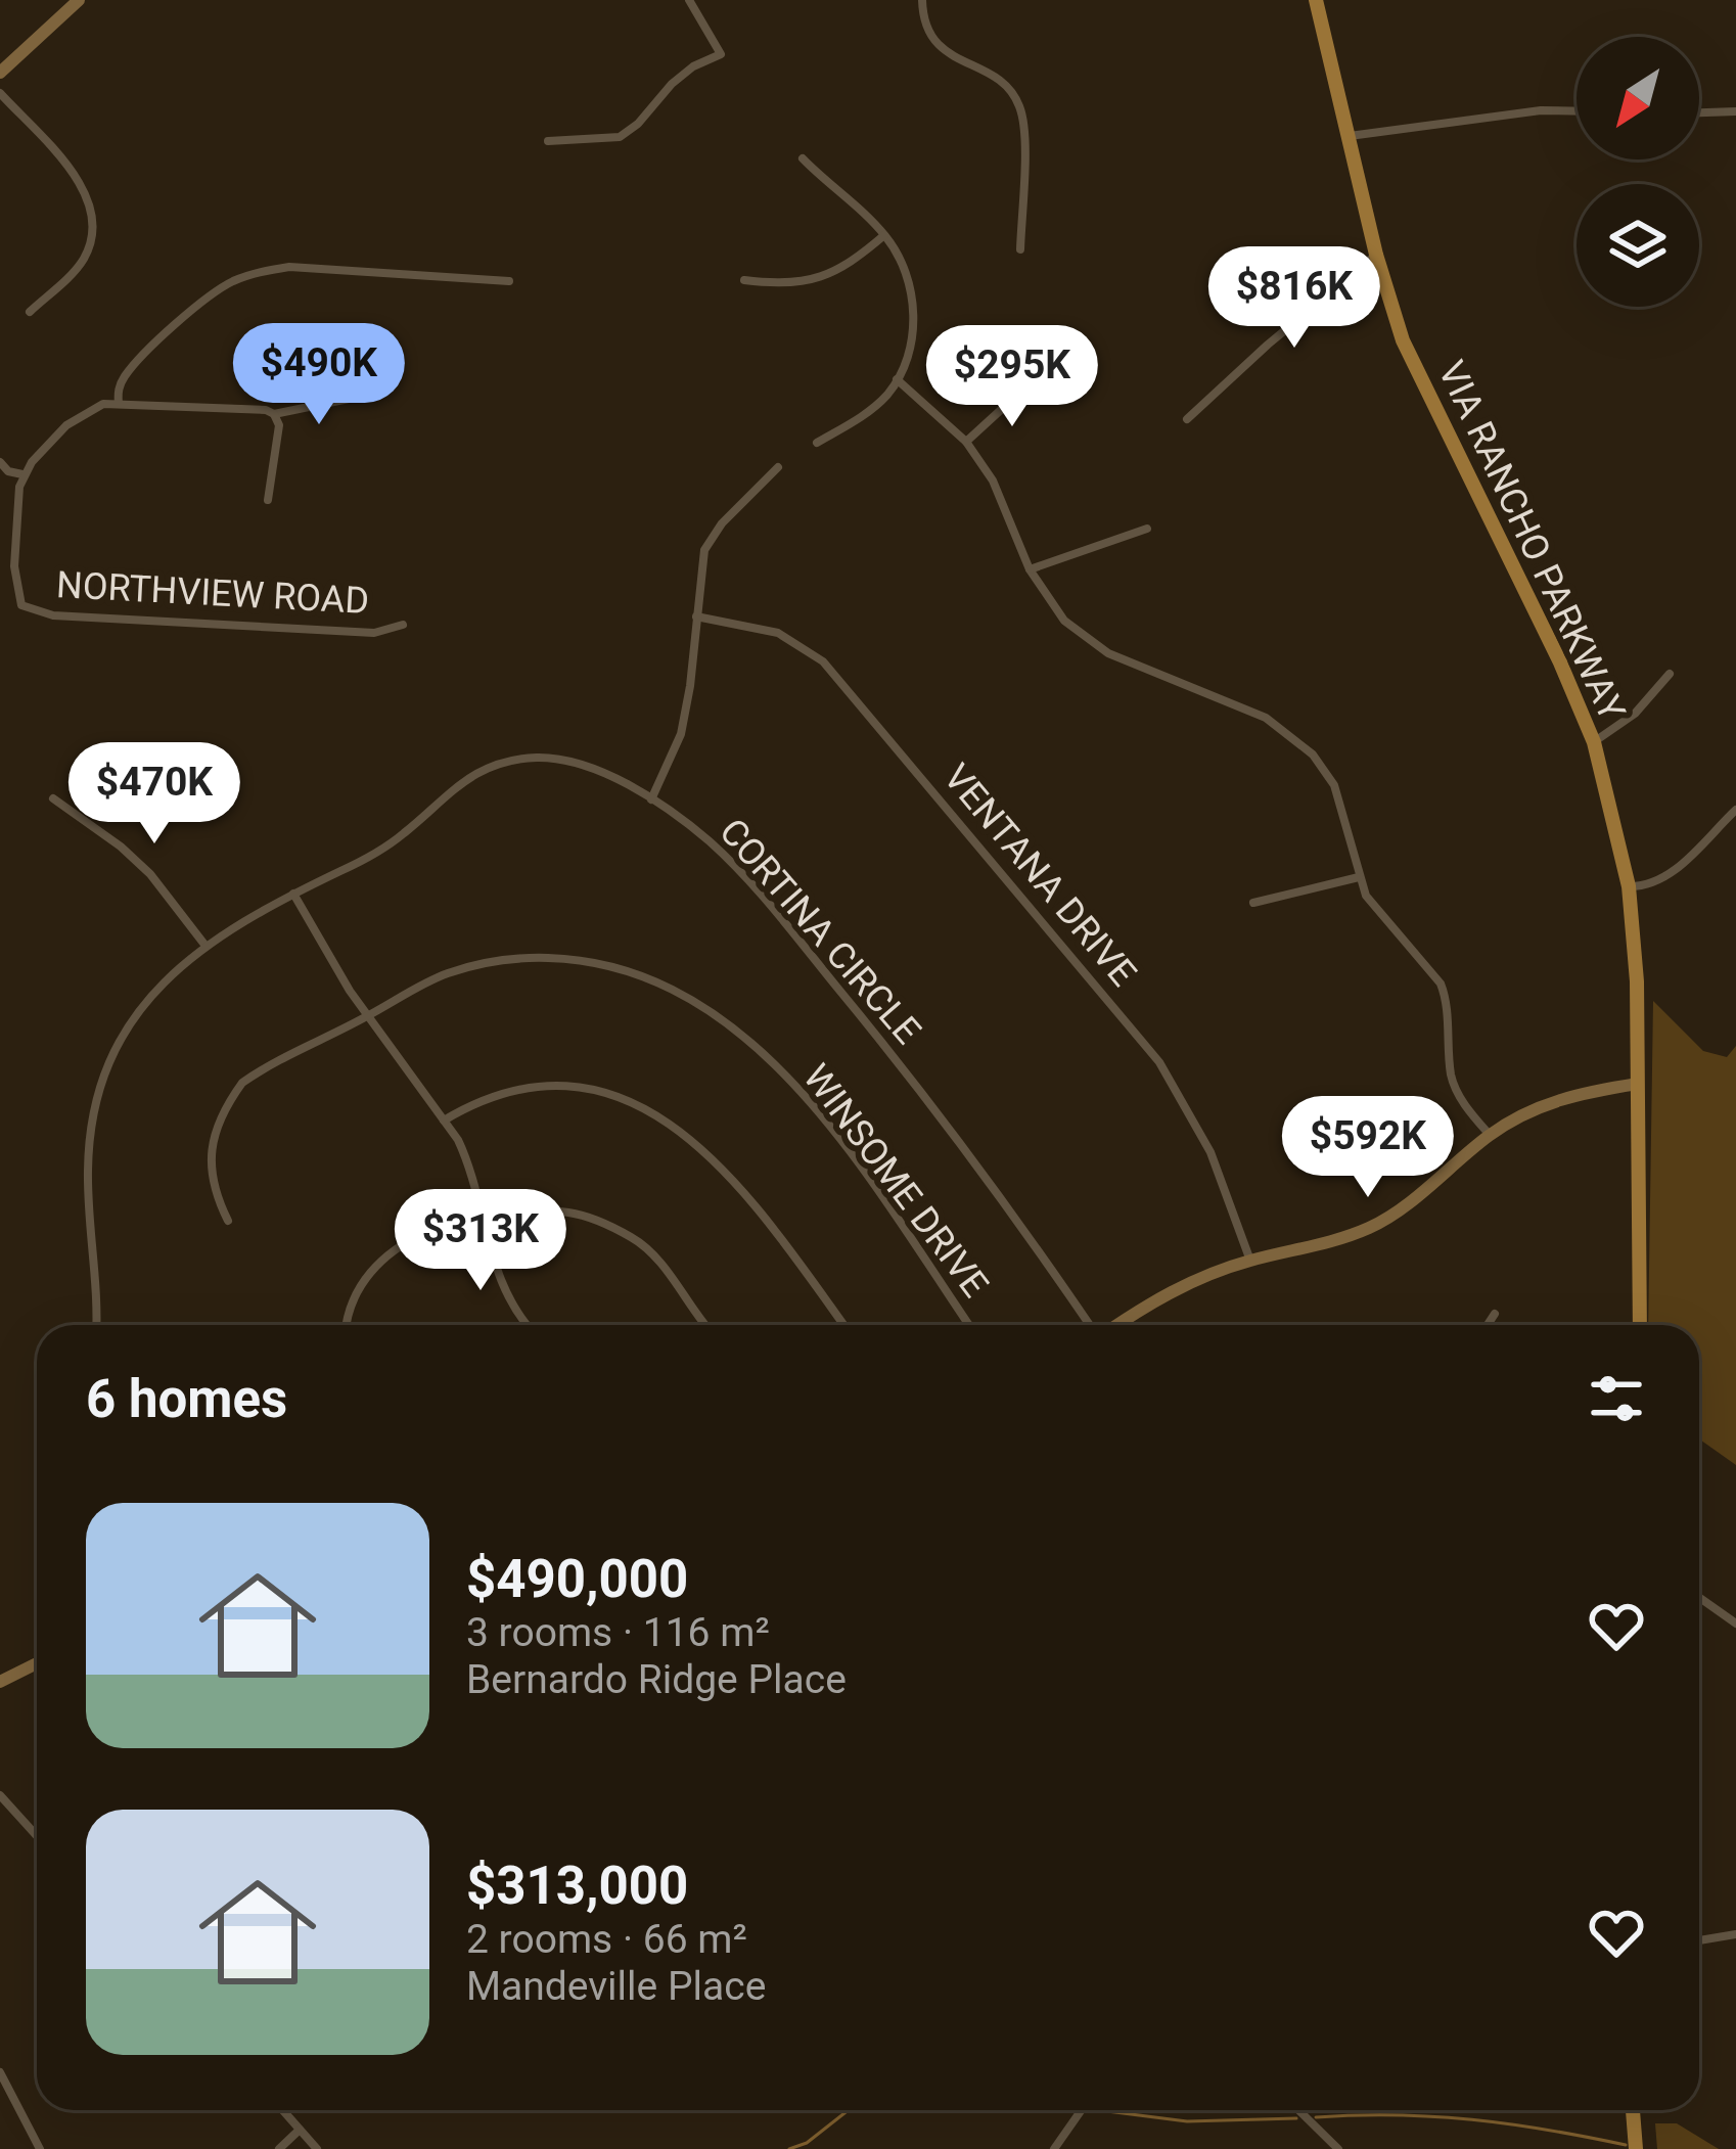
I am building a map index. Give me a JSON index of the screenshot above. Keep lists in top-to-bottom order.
{
  "streets": {
    "main road": ["VIA RANCHO PARKWAY"],
    "street": [
      "NORTHVIEW ROAD",
      "VENTANA DRIVE",
      "CORTINA CIRCLE",
      "WINSOME DRIVE"
    ]
  },
  "north": "bottom left",
  "page": {
    "price": [
      "$816K",
      "$490K",
      "$295K",
      "$470K",
      "$592K",
      "$313K"
    ],
    "heading": "6 homes",
    "list": [
      {
        "name": "$490,000",
        "note": "3 rooms · 116 m² · Bernardo Ridge Place"
      },
      {
        "name": "$313,000",
        "note": "2 rooms · 66 m² · Mandeville Place"
      }
    ]
  }
}
